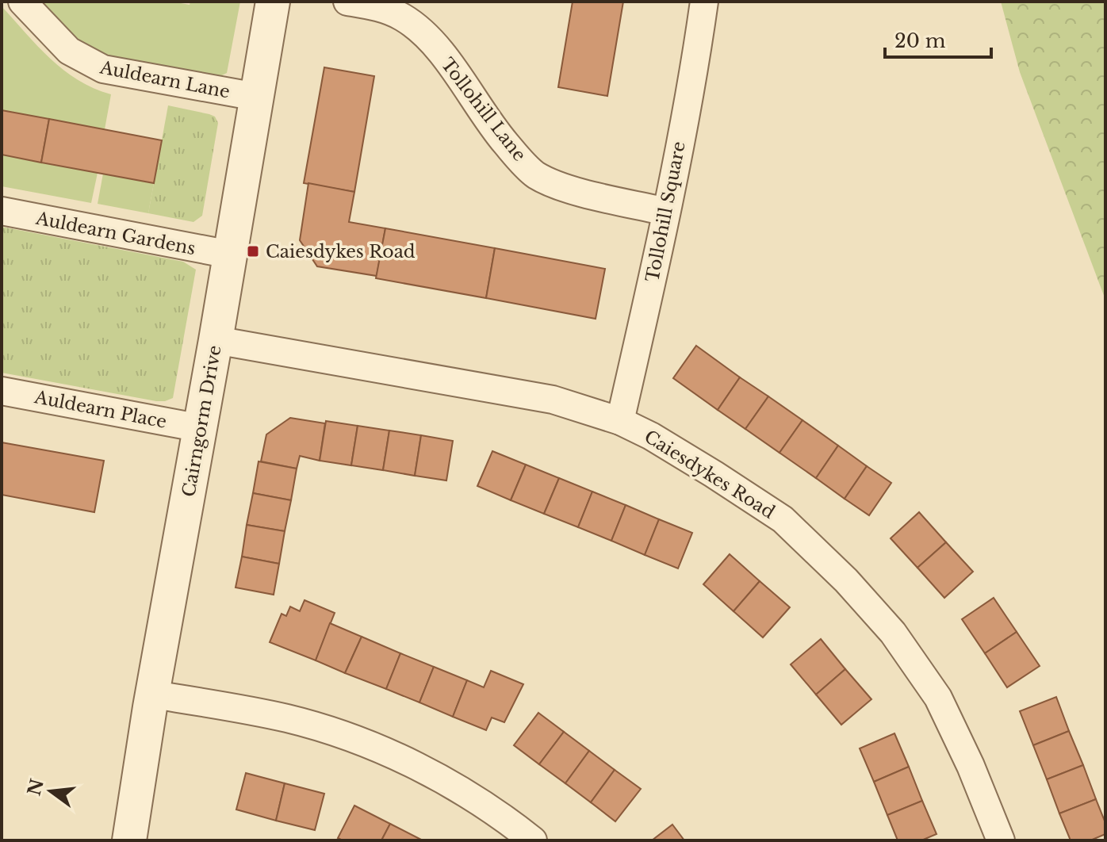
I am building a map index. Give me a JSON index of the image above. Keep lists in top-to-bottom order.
{
  "streets": {
    "street": [
      "Auldearn Lane",
      "Tollohill Lane",
      "Tollohill Square",
      "Auldearn Gardens",
      "Auldearn Place",
      "Cairngorm Drive",
      "Caiesdykes Road"
    ]
  },
  "crossings": [
    ["Auldearn Lane", "Cairngorm Drive"],
    ["Tollohill Lane", "Tollohill Square"],
    ["Tollohill Square", "Caiesdykes Road"],
    ["Auldearn Gardens", "Cairngorm Drive"],
    ["Auldearn Place", "Cairngorm Drive"],
    ["Cairngorm Drive", "Caiesdykes Road"]
  ],
  "places": {
    "transit": ["Caiesdykes Road"]
  },
  "scale_bar": "20 m",
  "north": "left"
}
